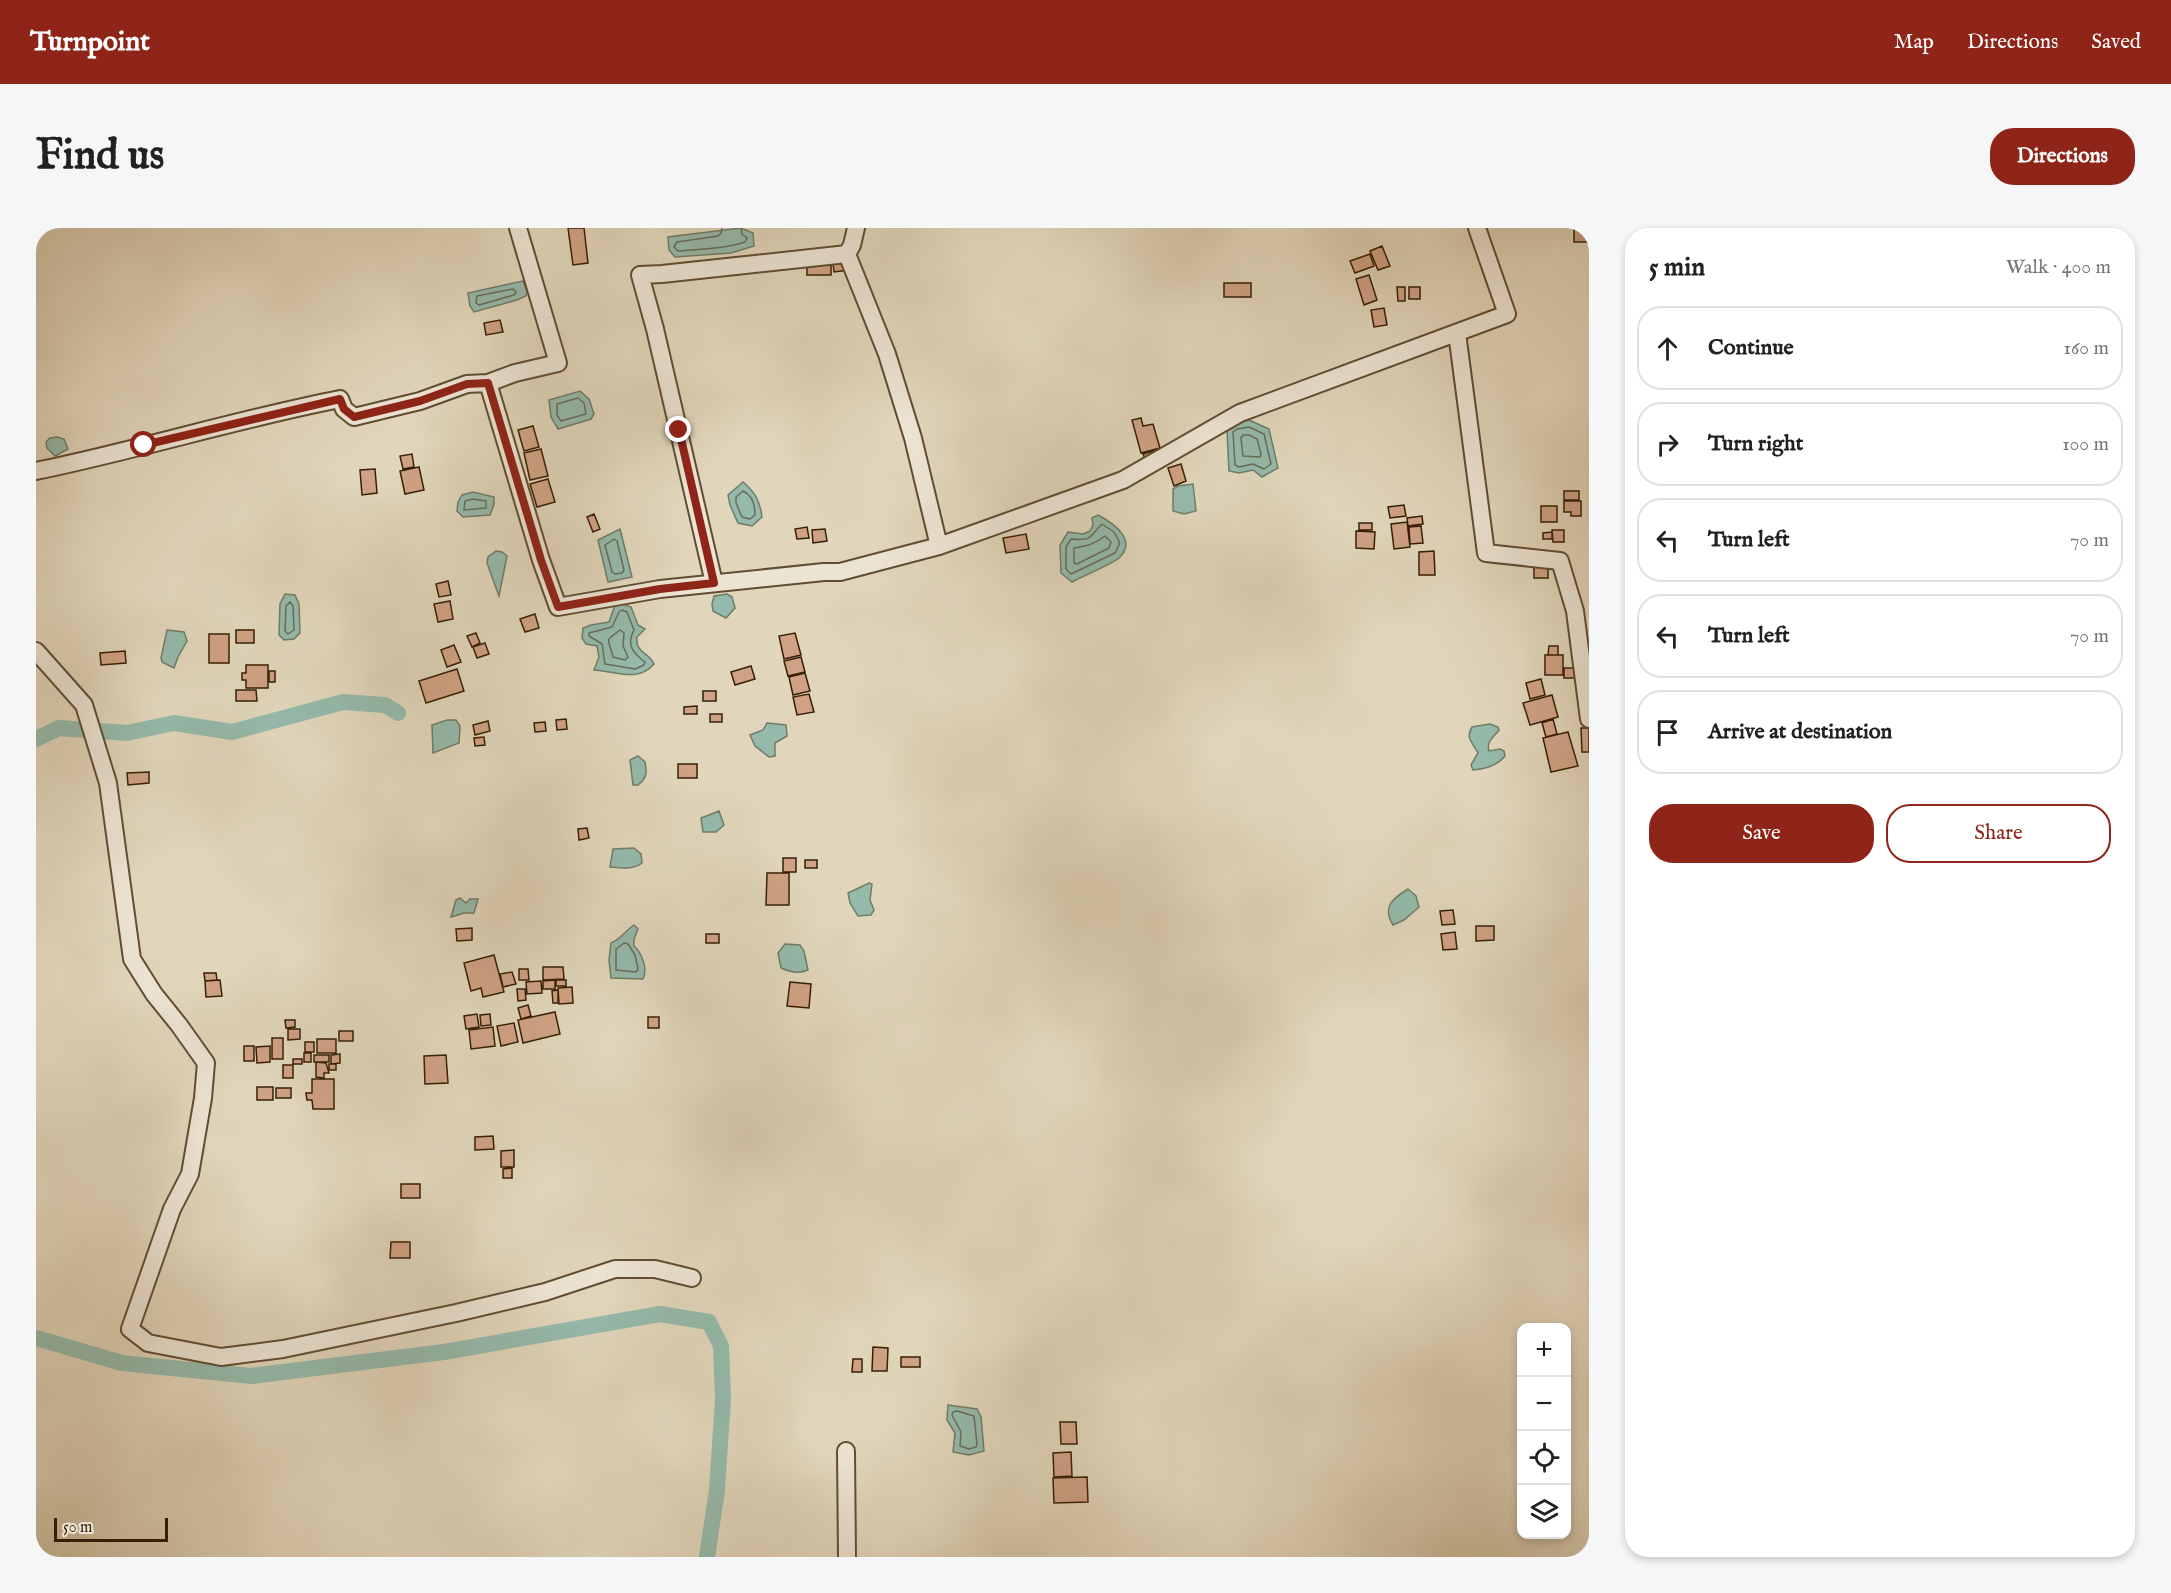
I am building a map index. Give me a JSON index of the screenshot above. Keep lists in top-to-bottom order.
{
  "scale_bar": "50 m",
  "page": {
    "header": "Turnpoint",
    "nav": ["Map", "Directions", "Saved"],
    "buttons": [
      "Directions",
      ["Save", "Share"]
    ],
    "title": "Find us",
    "heading": ["5 min", "Walk · 400 m"],
    "list": [
      ["Continue", "160 m"],
      ["Turn right", "100 m"],
      ["Turn left", "70 m"],
      ["Turn left", "70 m"],
      "Arrive at destination"
    ],
    "map_buttons": ["+", "−"],
    "scale": "50 m"
  }
}
